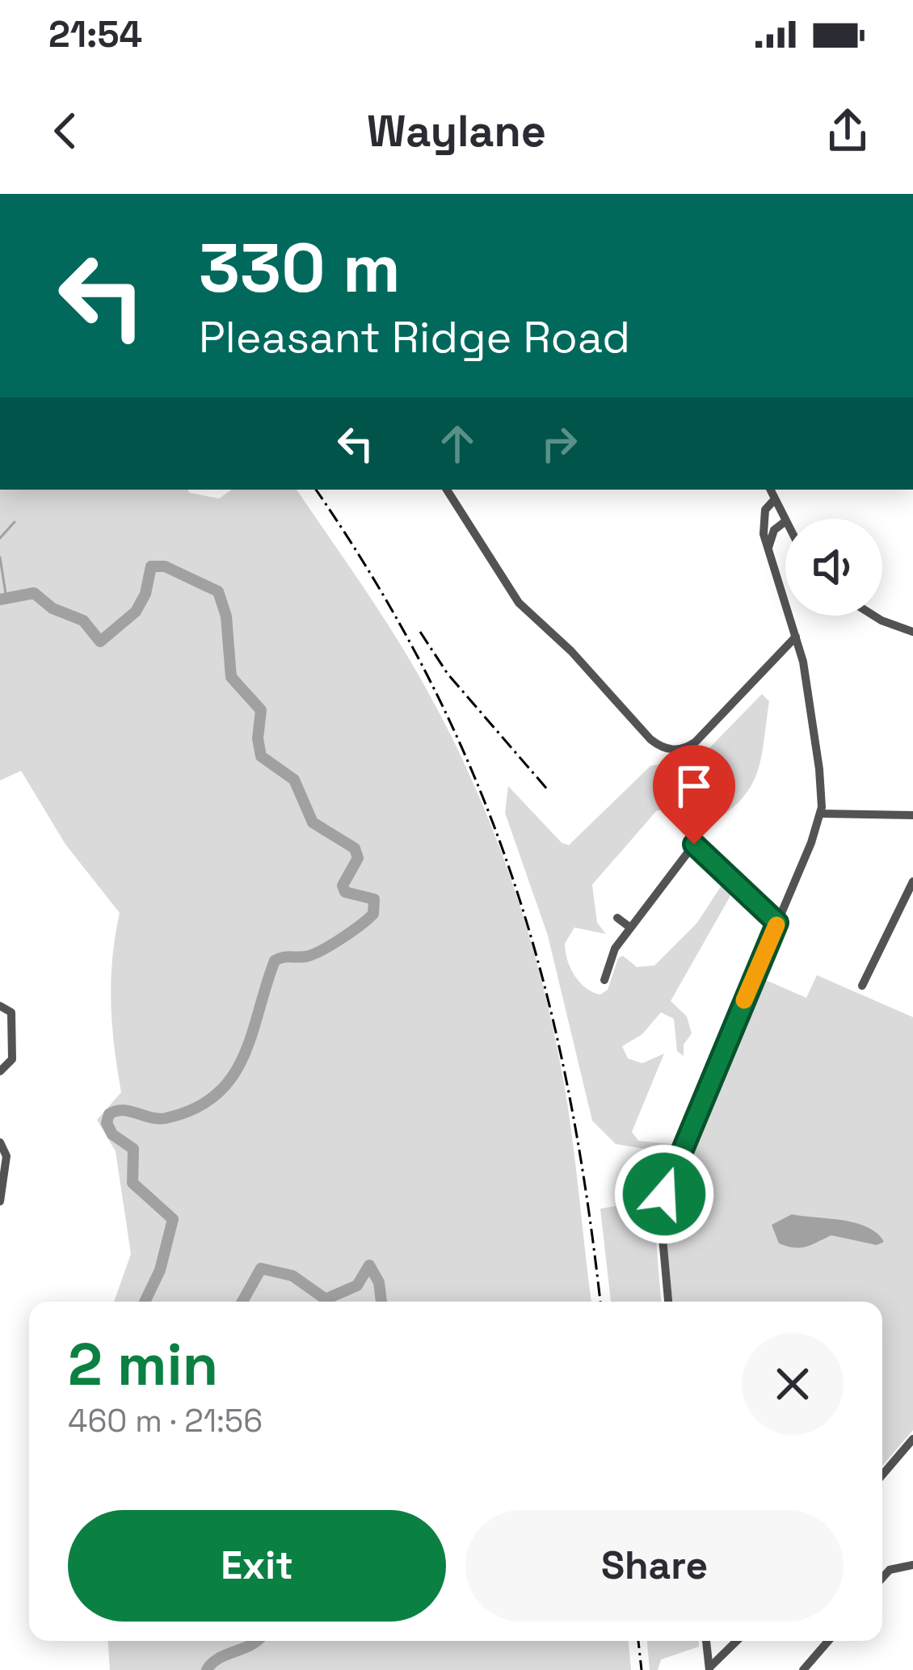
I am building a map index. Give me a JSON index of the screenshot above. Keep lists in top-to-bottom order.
{
  "page": {
    "status": "21:54",
    "header": "Waylane",
    "turn": ["330 m", "Pleasant Ridge Road"],
    "heading": ["2 min", "460 m · 21:56"],
    "buttons": ["Exit", "Share"]
  }
}
